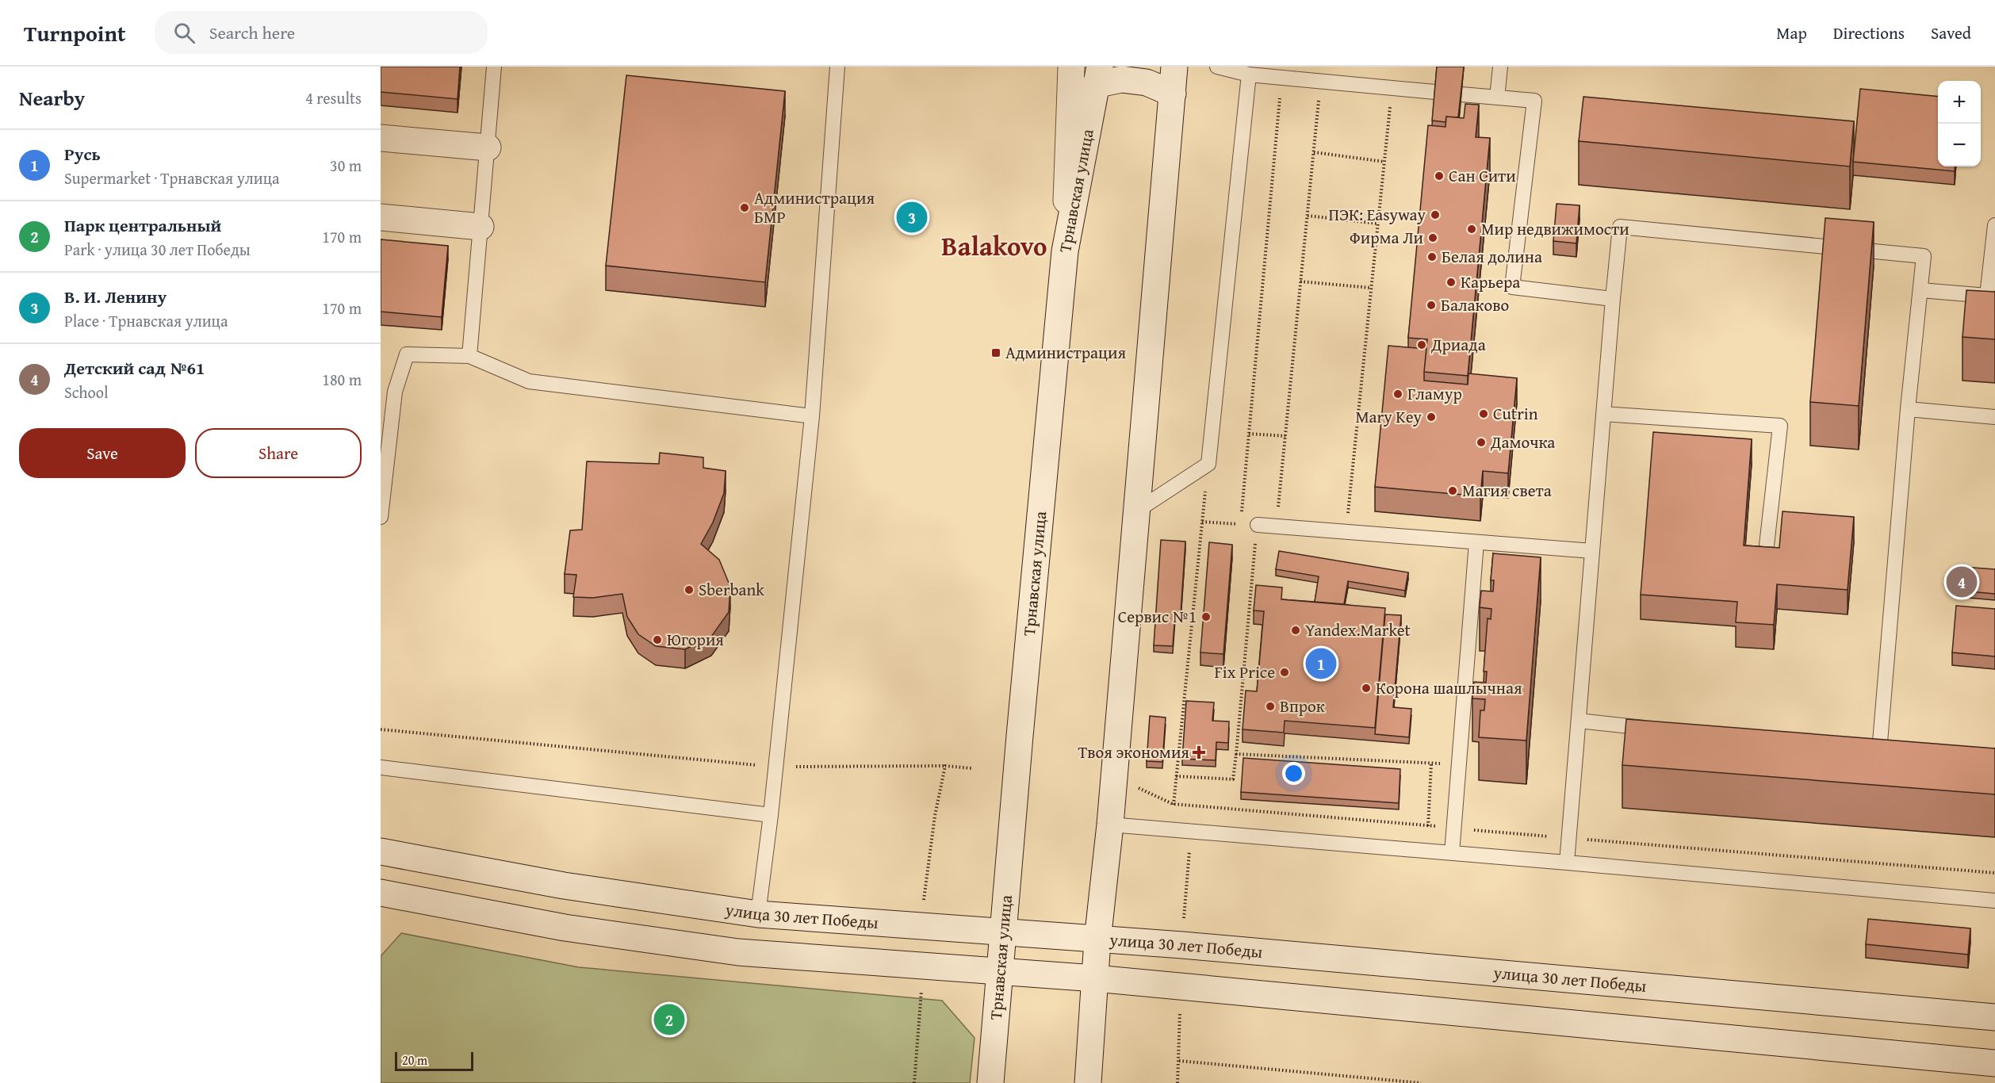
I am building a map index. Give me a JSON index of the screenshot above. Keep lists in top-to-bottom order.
{
  "streets": {
    "main road": ["Трнавская улица", "улица 30 лет Победы"]
  },
  "crossings": [
    ["Трнавская улица", "улица 30 лет Победы"]
  ],
  "districts": ["Balakovo"],
  "places": {
    "other": [
      "Сан Сити",
      "Администрация БМР",
      "ПЭК: Easyway",
      "Мир недвижимости",
      "Фирма Ли",
      "Белая долина",
      "Карьера",
      "Балаково",
      "Дриада",
      "Гламур",
      "Cutrin",
      "Mary Key",
      "Дамочка",
      "Магия света",
      "Sberbank",
      "Сервис №1",
      "Yandex.Market",
      "Югория",
      "Fix Price",
      "Корона шашлычная",
      "Впрок"
    ],
    "transit": ["Администрация"],
    "health": ["Твоя экономия"]
  },
  "scale_bar": "20 m",
  "page": {
    "header": "Turnpoint",
    "search": "Search here",
    "nav": ["Map", "Directions", "Saved"],
    "heading": ["Nearby", "4 results"],
    "map_buttons": ["+", "−"],
    "list": [
      {
        "mark": "1",
        "name": "Русь",
        "note": "Supermarket · Трнавская улица",
        "value": "30 m"
      },
      {
        "mark": "2",
        "name": "Парк центральный",
        "note": "Park · улица 30 лет Победы",
        "value": "170 m"
      },
      {
        "mark": "3",
        "name": "В. И. Ленину",
        "note": "Place · Трнавская улица",
        "value": "170 m"
      },
      {
        "mark": "4",
        "name": "Детский сад №61",
        "note": "School",
        "value": "180 m"
      }
    ],
    "pins": [
      "3",
      "4",
      "1",
      "2"
    ],
    "buttons": ["Save", "Share"],
    "scale": "20 m"
  }
}
